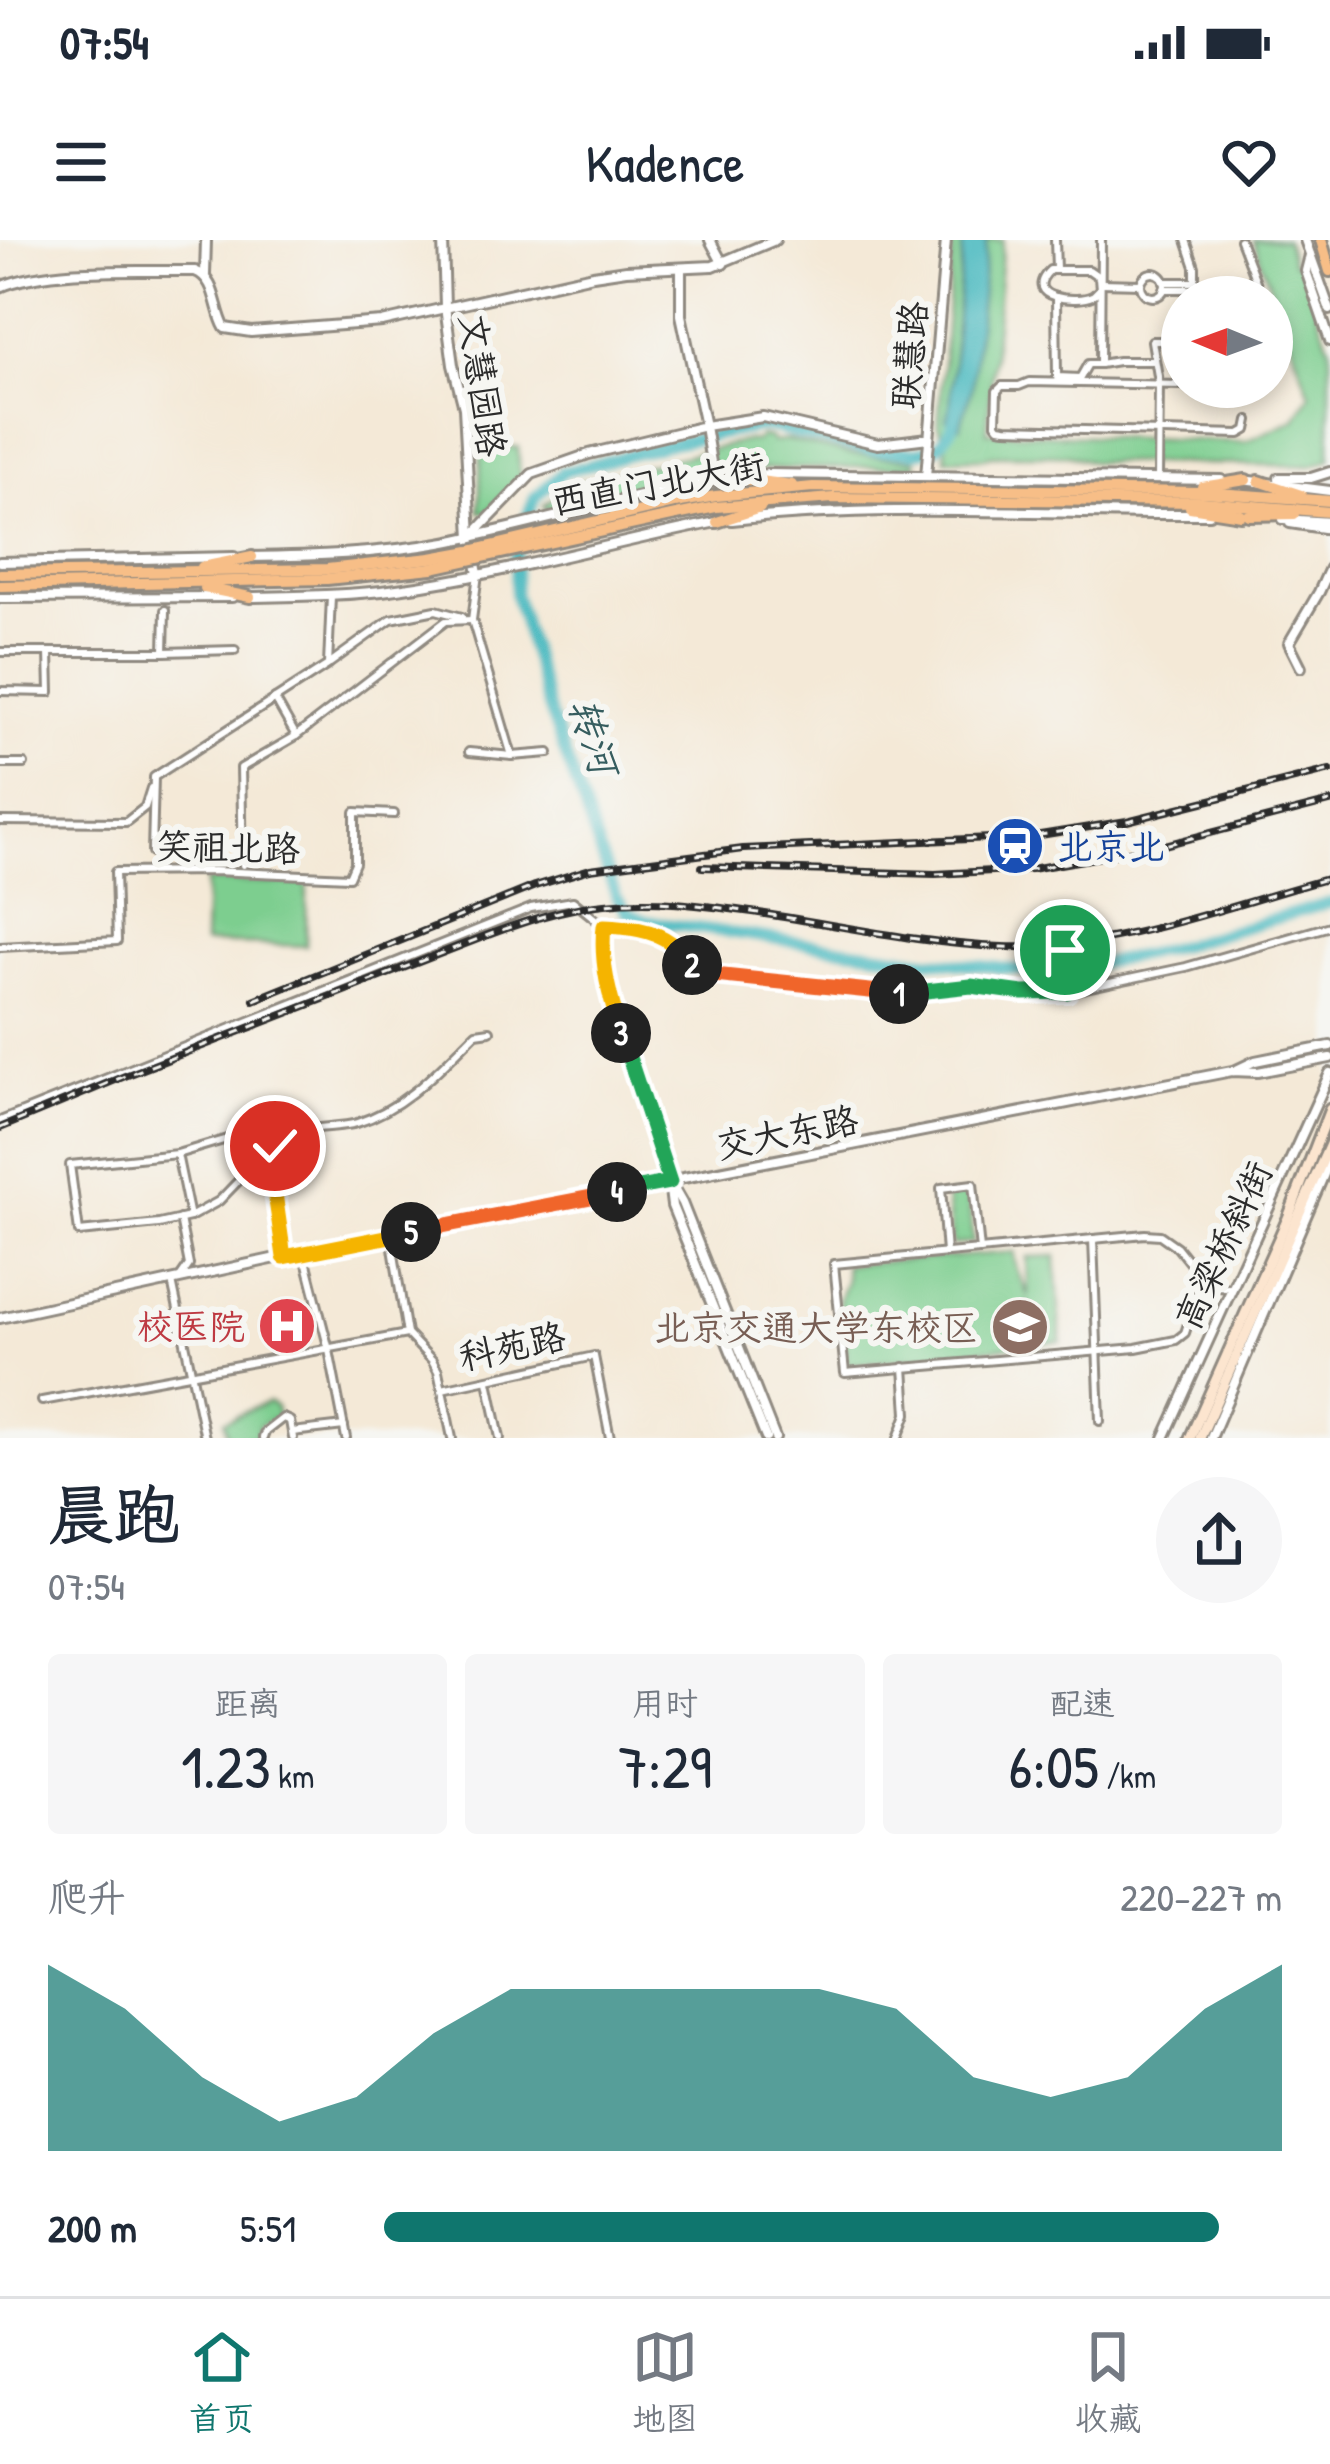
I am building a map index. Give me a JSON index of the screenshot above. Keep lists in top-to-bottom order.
{
  "streets": {
    "highway": ["西直门北大街"],
    "main road": ["高梁桥斜街"],
    "street": [
      "联慧路",
      "文慧园路",
      "笑祖北路",
      "交大东路",
      "科苑路"
    ]
  },
  "crossings": [
    ["联慧路", "西直门北大街"],
    ["文慧园路", "西直门北大街"]
  ],
  "water": ["转河"],
  "places": {
    "station": ["北京北"],
    "hospital": ["校医院"],
    "school or university": ["北京交通大学东校区"]
  },
  "north": "left",
  "page": {
    "status": "07:54",
    "header": "Kadence",
    "pins": [
      "2",
      "1",
      "3",
      "4",
      "5"
    ],
    "heading": ["晨跑", "07:54"],
    "stats": [
      ["距离", "1.23 km"],
      ["用时", "7:29"],
      ["配速", "6:05 /km"]
    ],
    "chart": ["爬升", "220–227 m"],
    "list": [
      {
        "name": "200 m",
        "note": "5:51"
      }
    ],
    "tabs": ["首页", "地图", "收藏"]
  }
}
